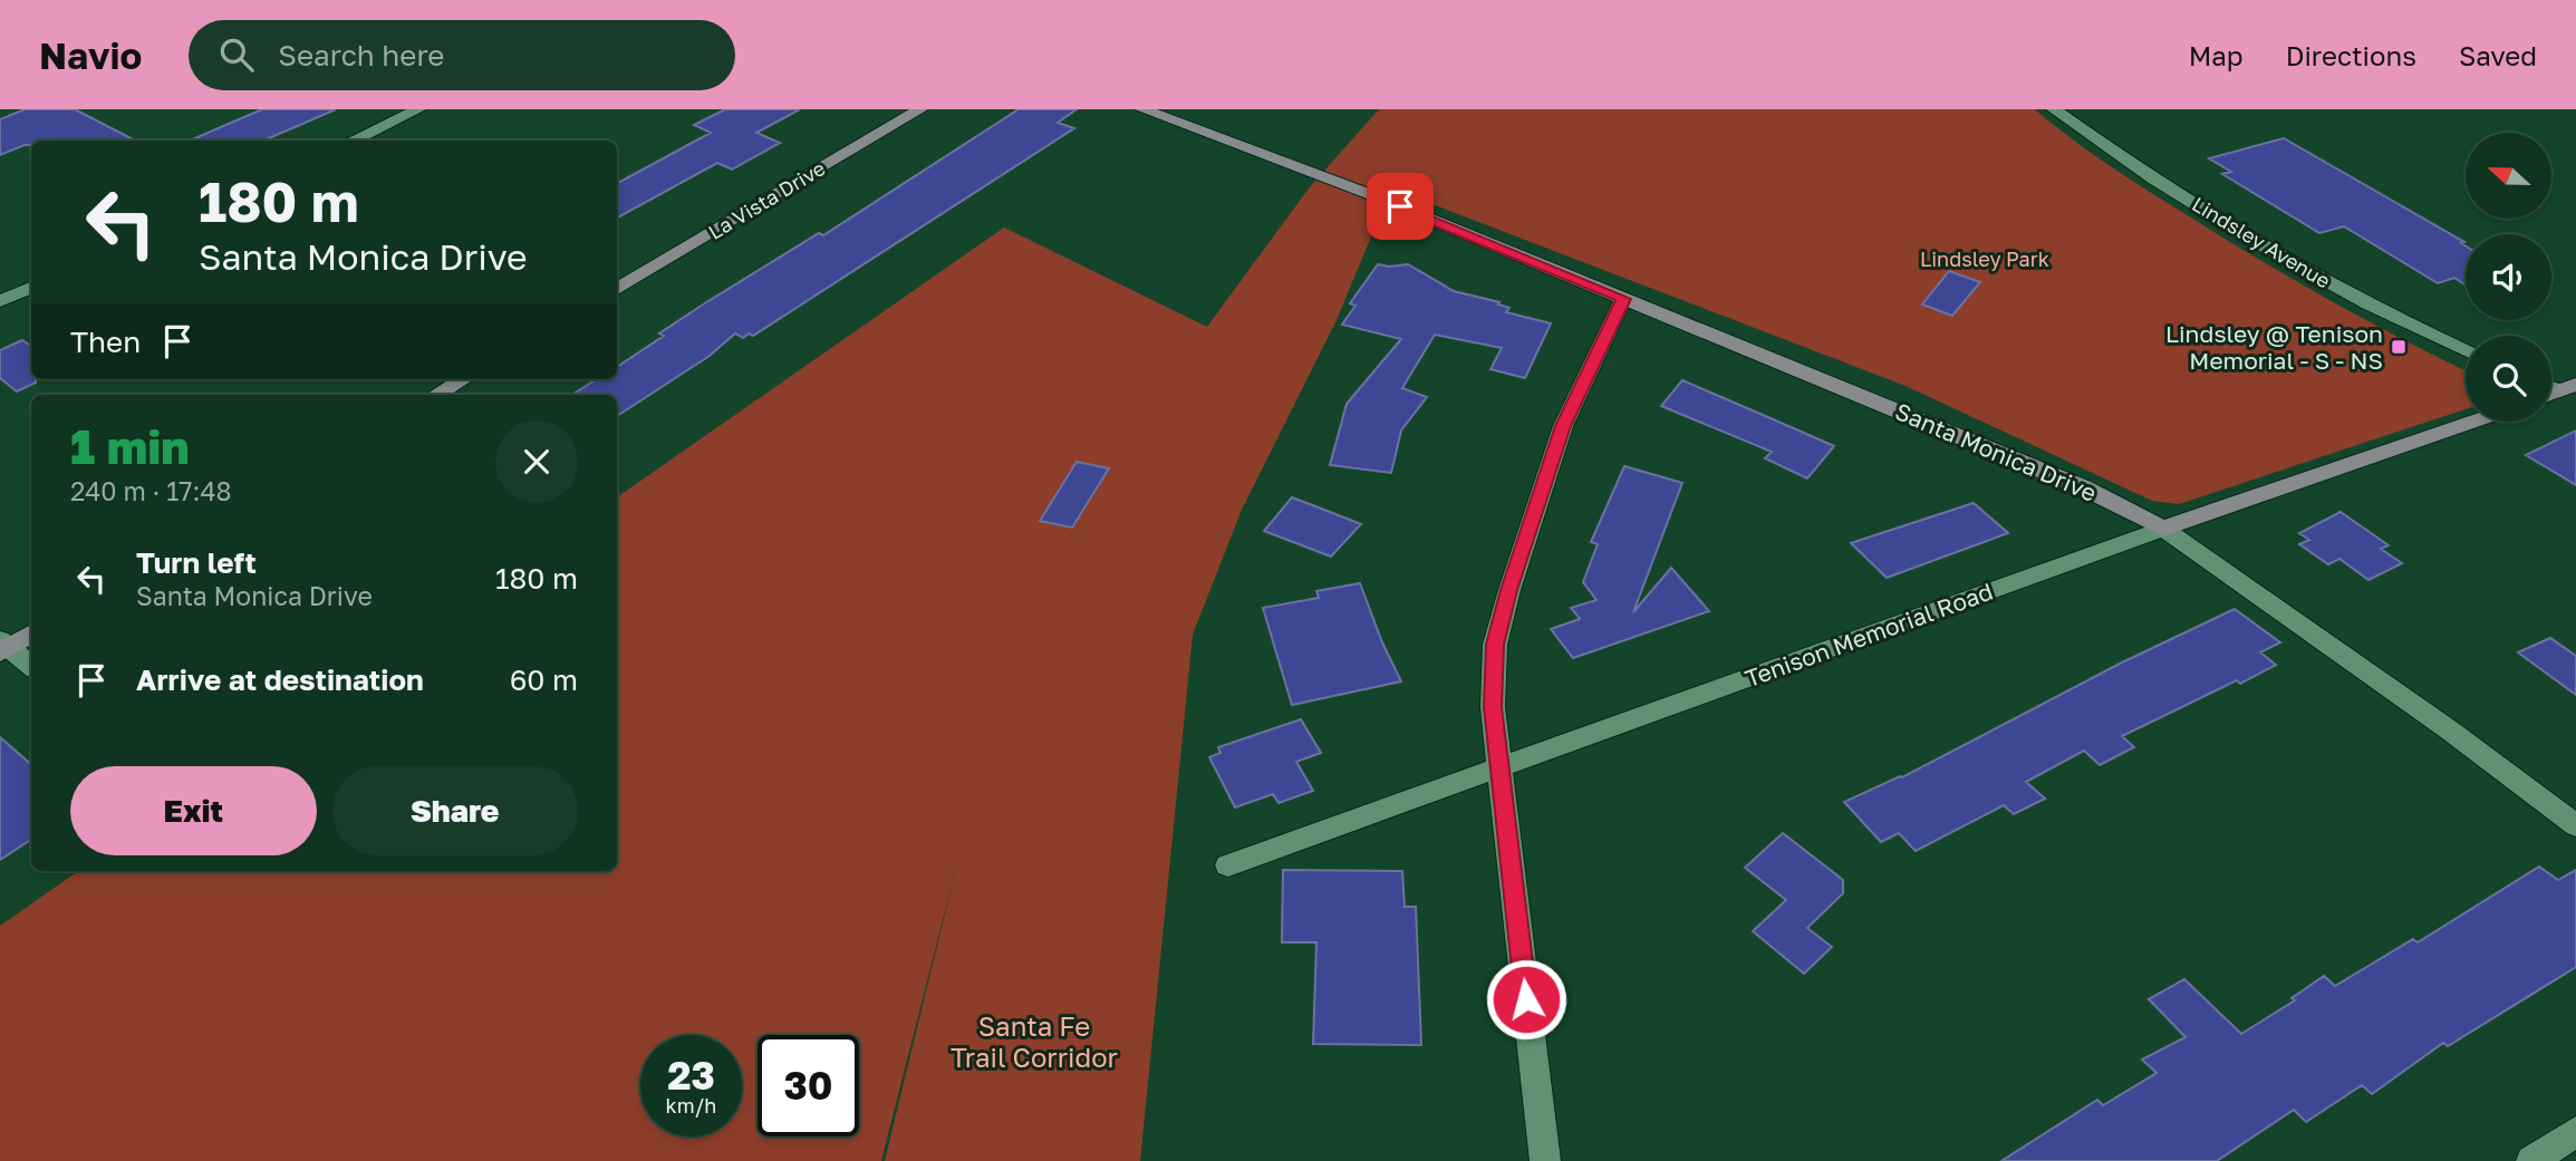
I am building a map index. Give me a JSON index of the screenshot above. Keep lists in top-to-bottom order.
{
  "streets": {
    "street": [
      "La Vista Drive",
      "Lindsley Avenue",
      "Santa Monica Drive",
      "Tenison Memorial Road"
    ]
  },
  "crossings": [
    ["Santa Monica Drive", "Tenison Memorial Road"]
  ],
  "parks": ["Lindsley Park", "Santa Fe Trail Corridor"],
  "places": {
    "transit": ["Lindsley @ Tenison Memorial - S - NS"]
  },
  "north": "left",
  "page": {
    "header": "Navio",
    "search": "Search here",
    "nav": ["Map", "Directions", "Saved"],
    "turn": ["180 m", "Santa Monica Drive"],
    "then": "Then",
    "heading": ["1 min", "240 m · 17:48"],
    "list": [
      {
        "name": "Turn left",
        "note": "Santa Monica Drive",
        "value": "180 m"
      },
      {
        "name": "Arrive at destination",
        "value": "60 m"
      }
    ],
    "buttons": ["Exit", "Share"],
    "speed": "23 km/h",
    "limit": "30"
  }
}
